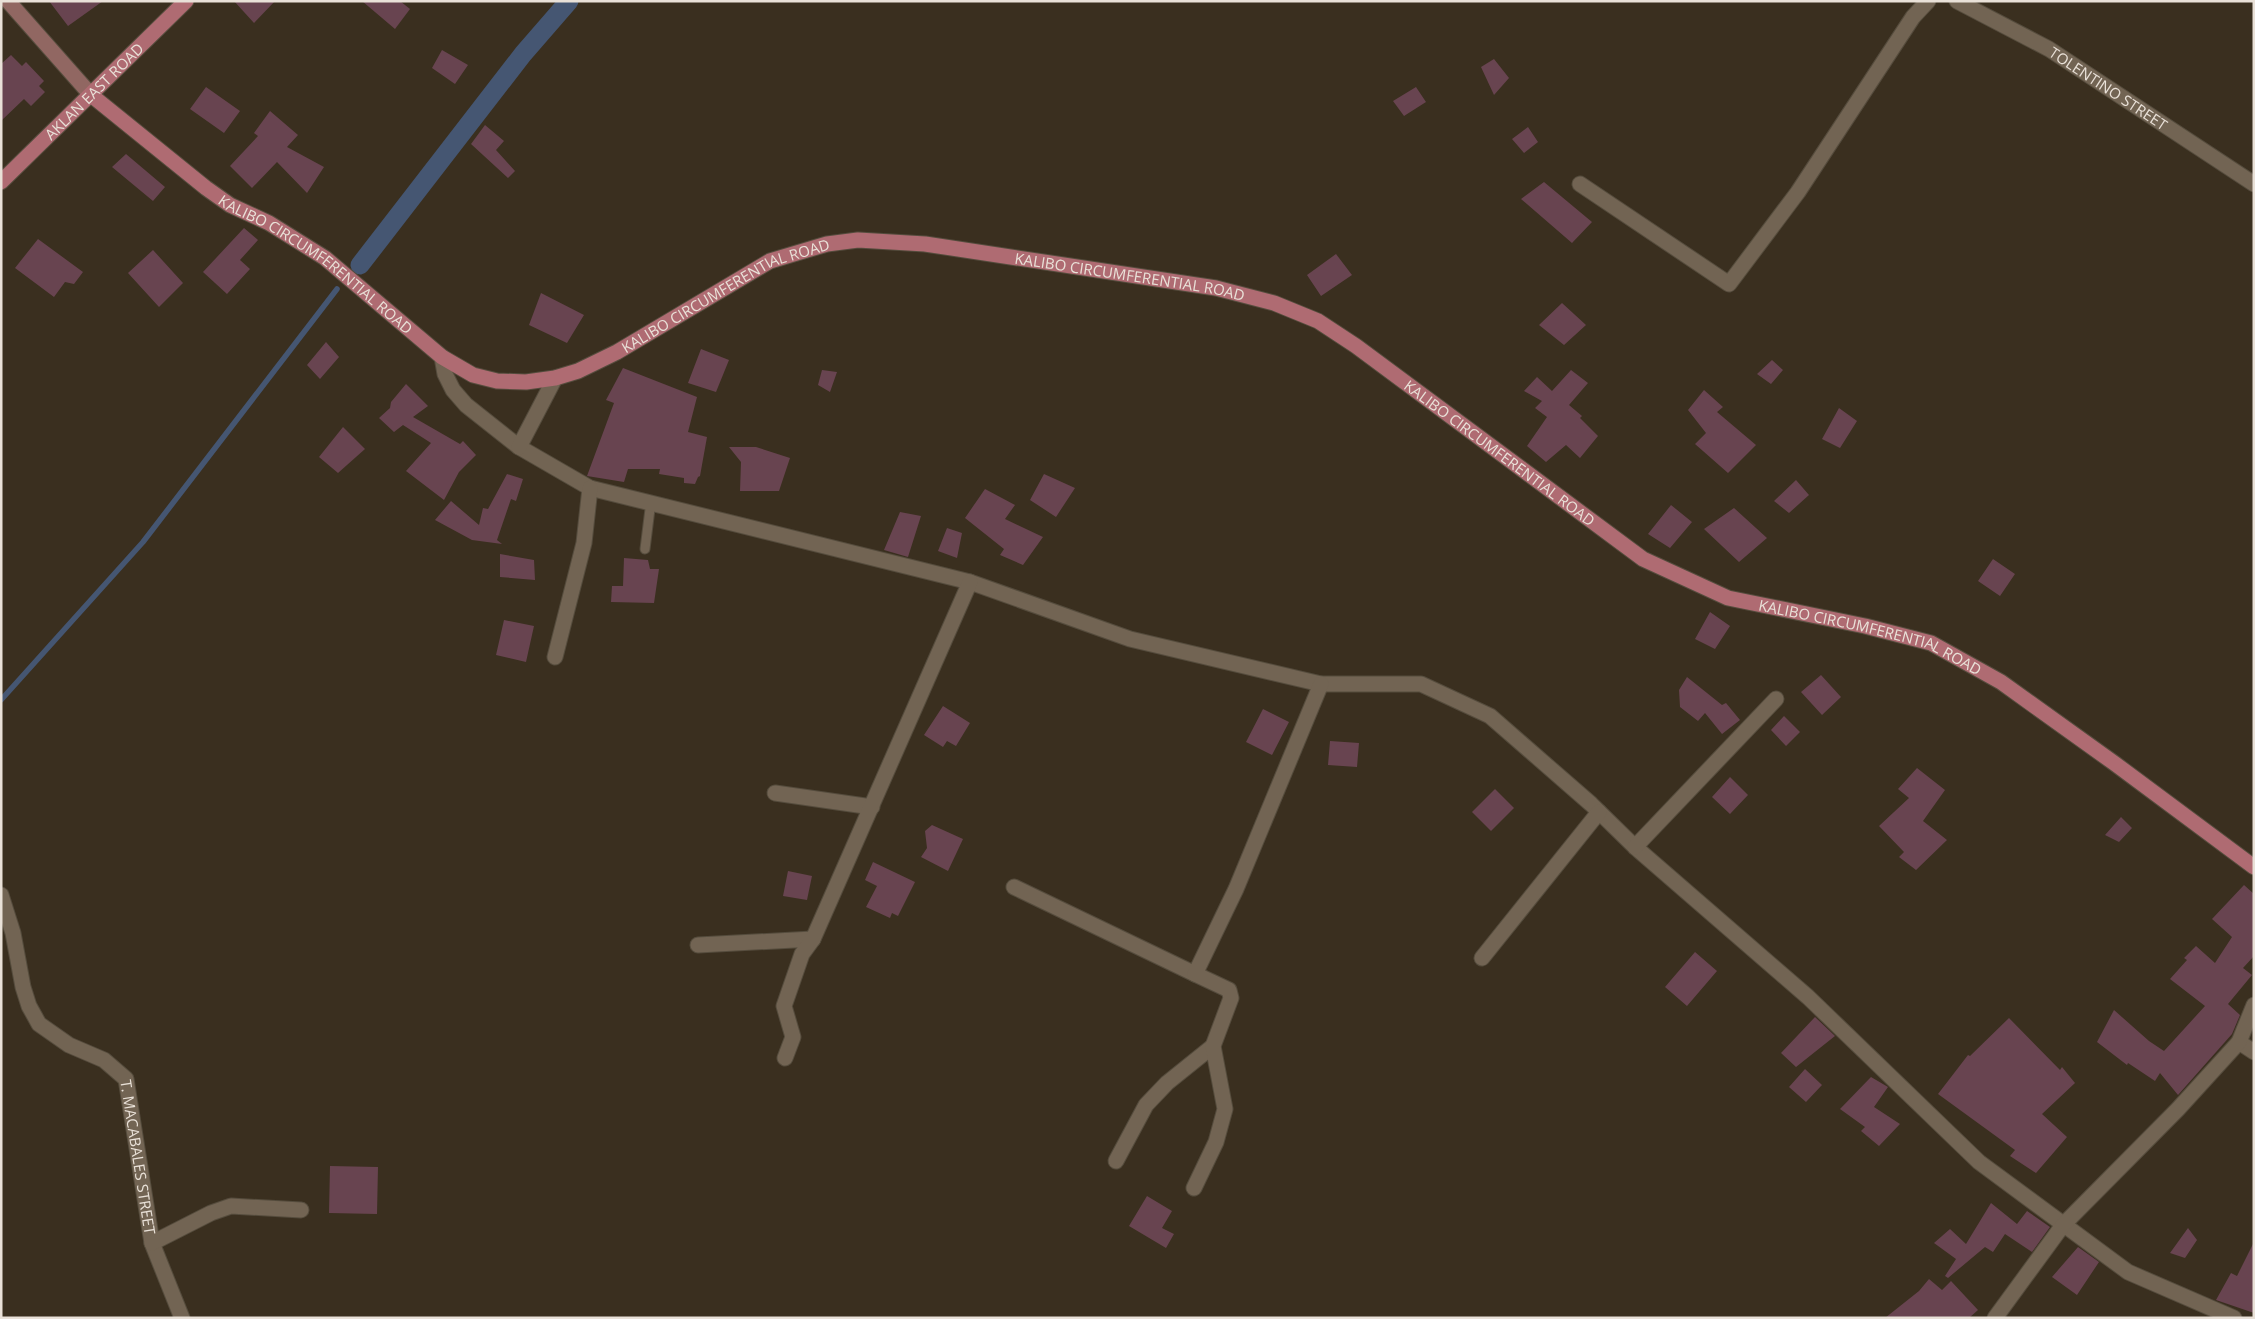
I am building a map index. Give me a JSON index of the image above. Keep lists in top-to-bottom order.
{
  "streets": {
    "main road": ["AKLAN EAST ROAD", "KALIBO CIRCUMFERENTIAL ROAD"],
    "street": ["TOLENTINO STREET", "T. MACABALES STREET"]
  },
  "crossings": [
    ["AKLAN EAST ROAD", "KALIBO CIRCUMFERENTIAL ROAD"]
  ]
}
